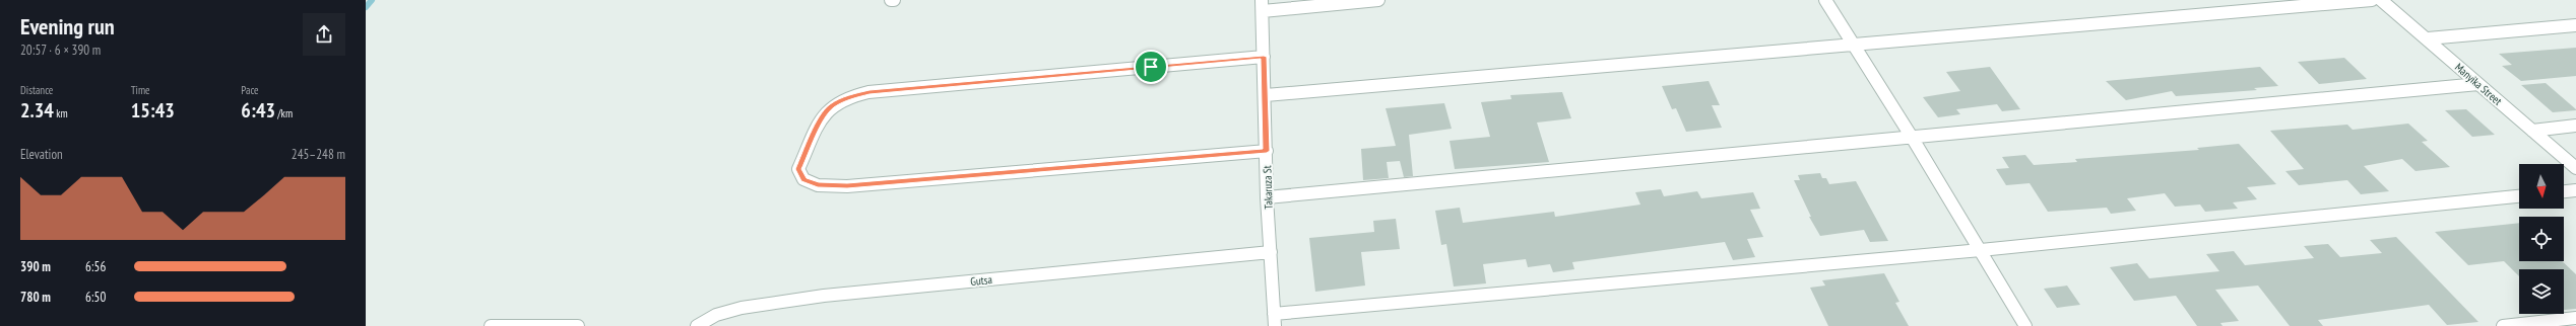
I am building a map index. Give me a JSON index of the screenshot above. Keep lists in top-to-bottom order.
{
  "streets": {
    "street": ["Manyika Street", "Takaruza St", "Gutsa"]
  },
  "crossings": [
    ["Takaruza St", "Gutsa"]
  ],
  "north": "bottom",
  "page": {
    "heading": ["Evening run", "20:57 · 6 × 390 m"],
    "stats": [
      ["Distance", "2.34 km"],
      ["Time", "15:43"],
      ["Pace", "6:43 /km"]
    ],
    "chart": ["Elevation", "245–248 m"],
    "list": [
      {
        "name": "390 m",
        "note": "6:56"
      },
      {
        "name": "780 m",
        "note": "6:50"
      }
    ]
  }
}
